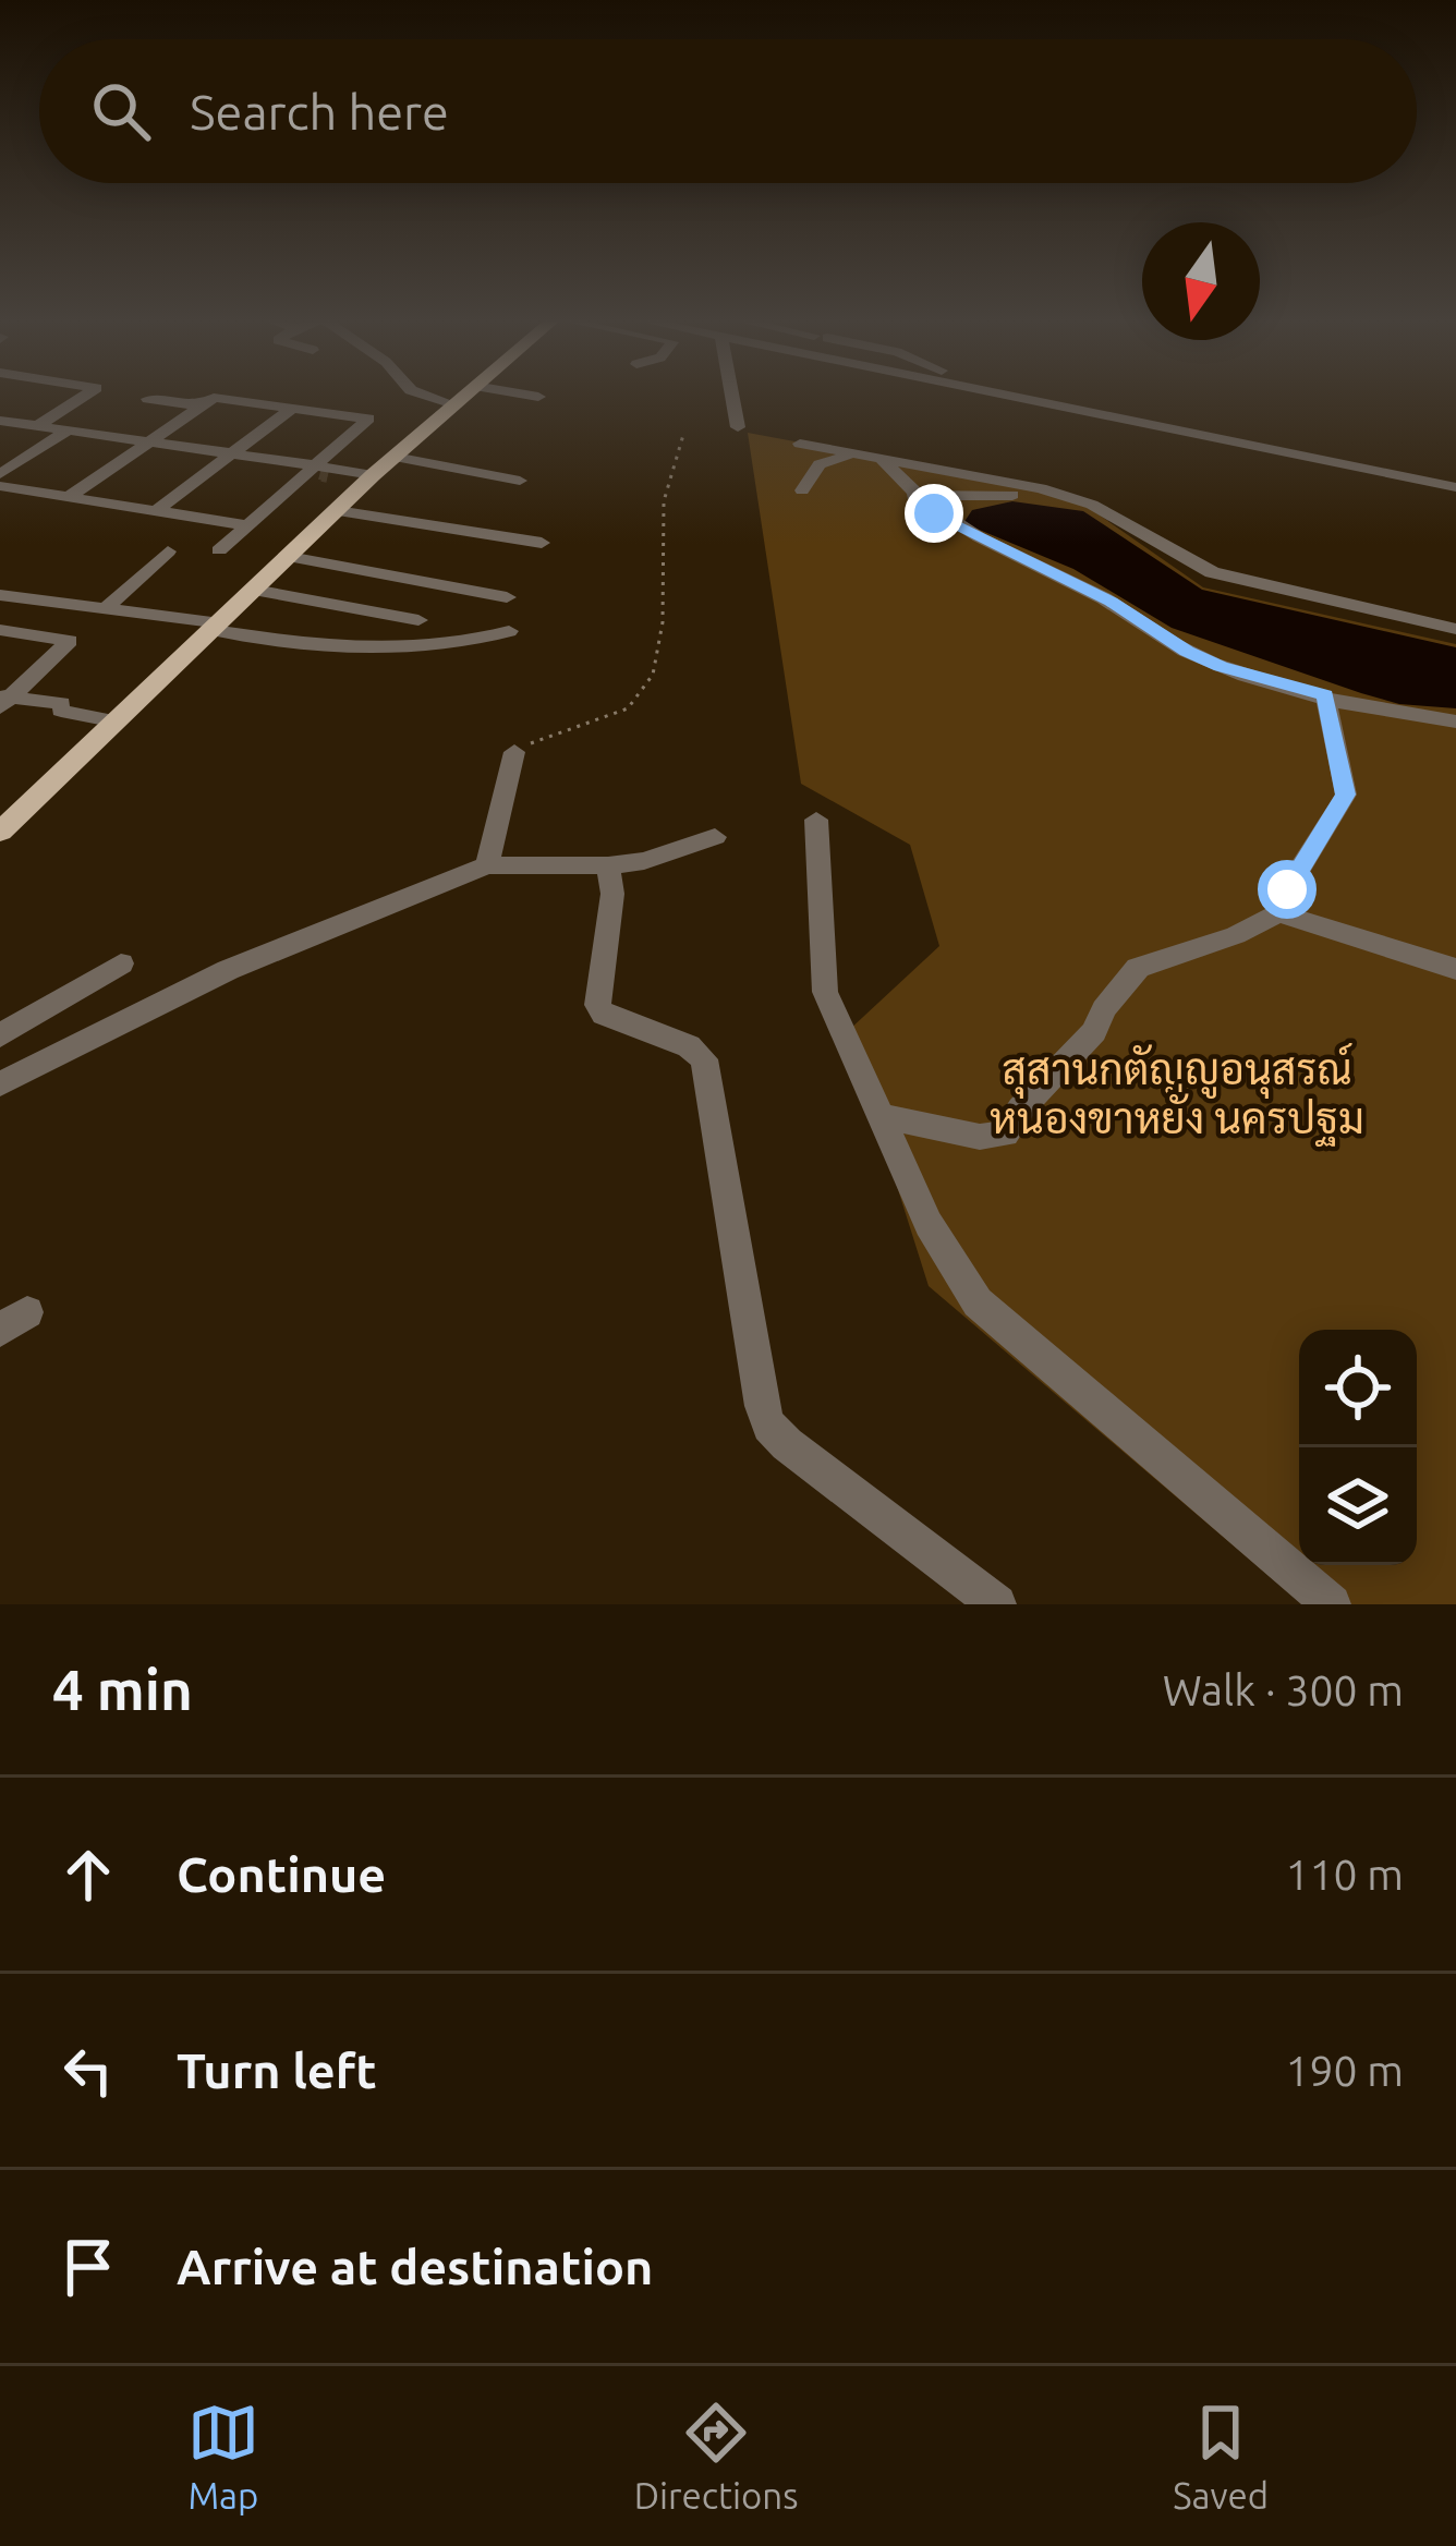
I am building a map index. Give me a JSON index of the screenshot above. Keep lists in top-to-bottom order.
{
  "parks": ["สุสานกตัญญูอนุสรณ์ หนองขาหยั่ง นครปฐม"],
  "north": "bottom",
  "page": {
    "search": "Search here",
    "heading": ["4 min", "Walk · 300 m"],
    "list": [
      ["Continue", "110 m"],
      ["Turn left", "190 m"],
      "Arrive at destination"
    ],
    "nav": ["Map", "Directions", "Saved"]
  }
}
